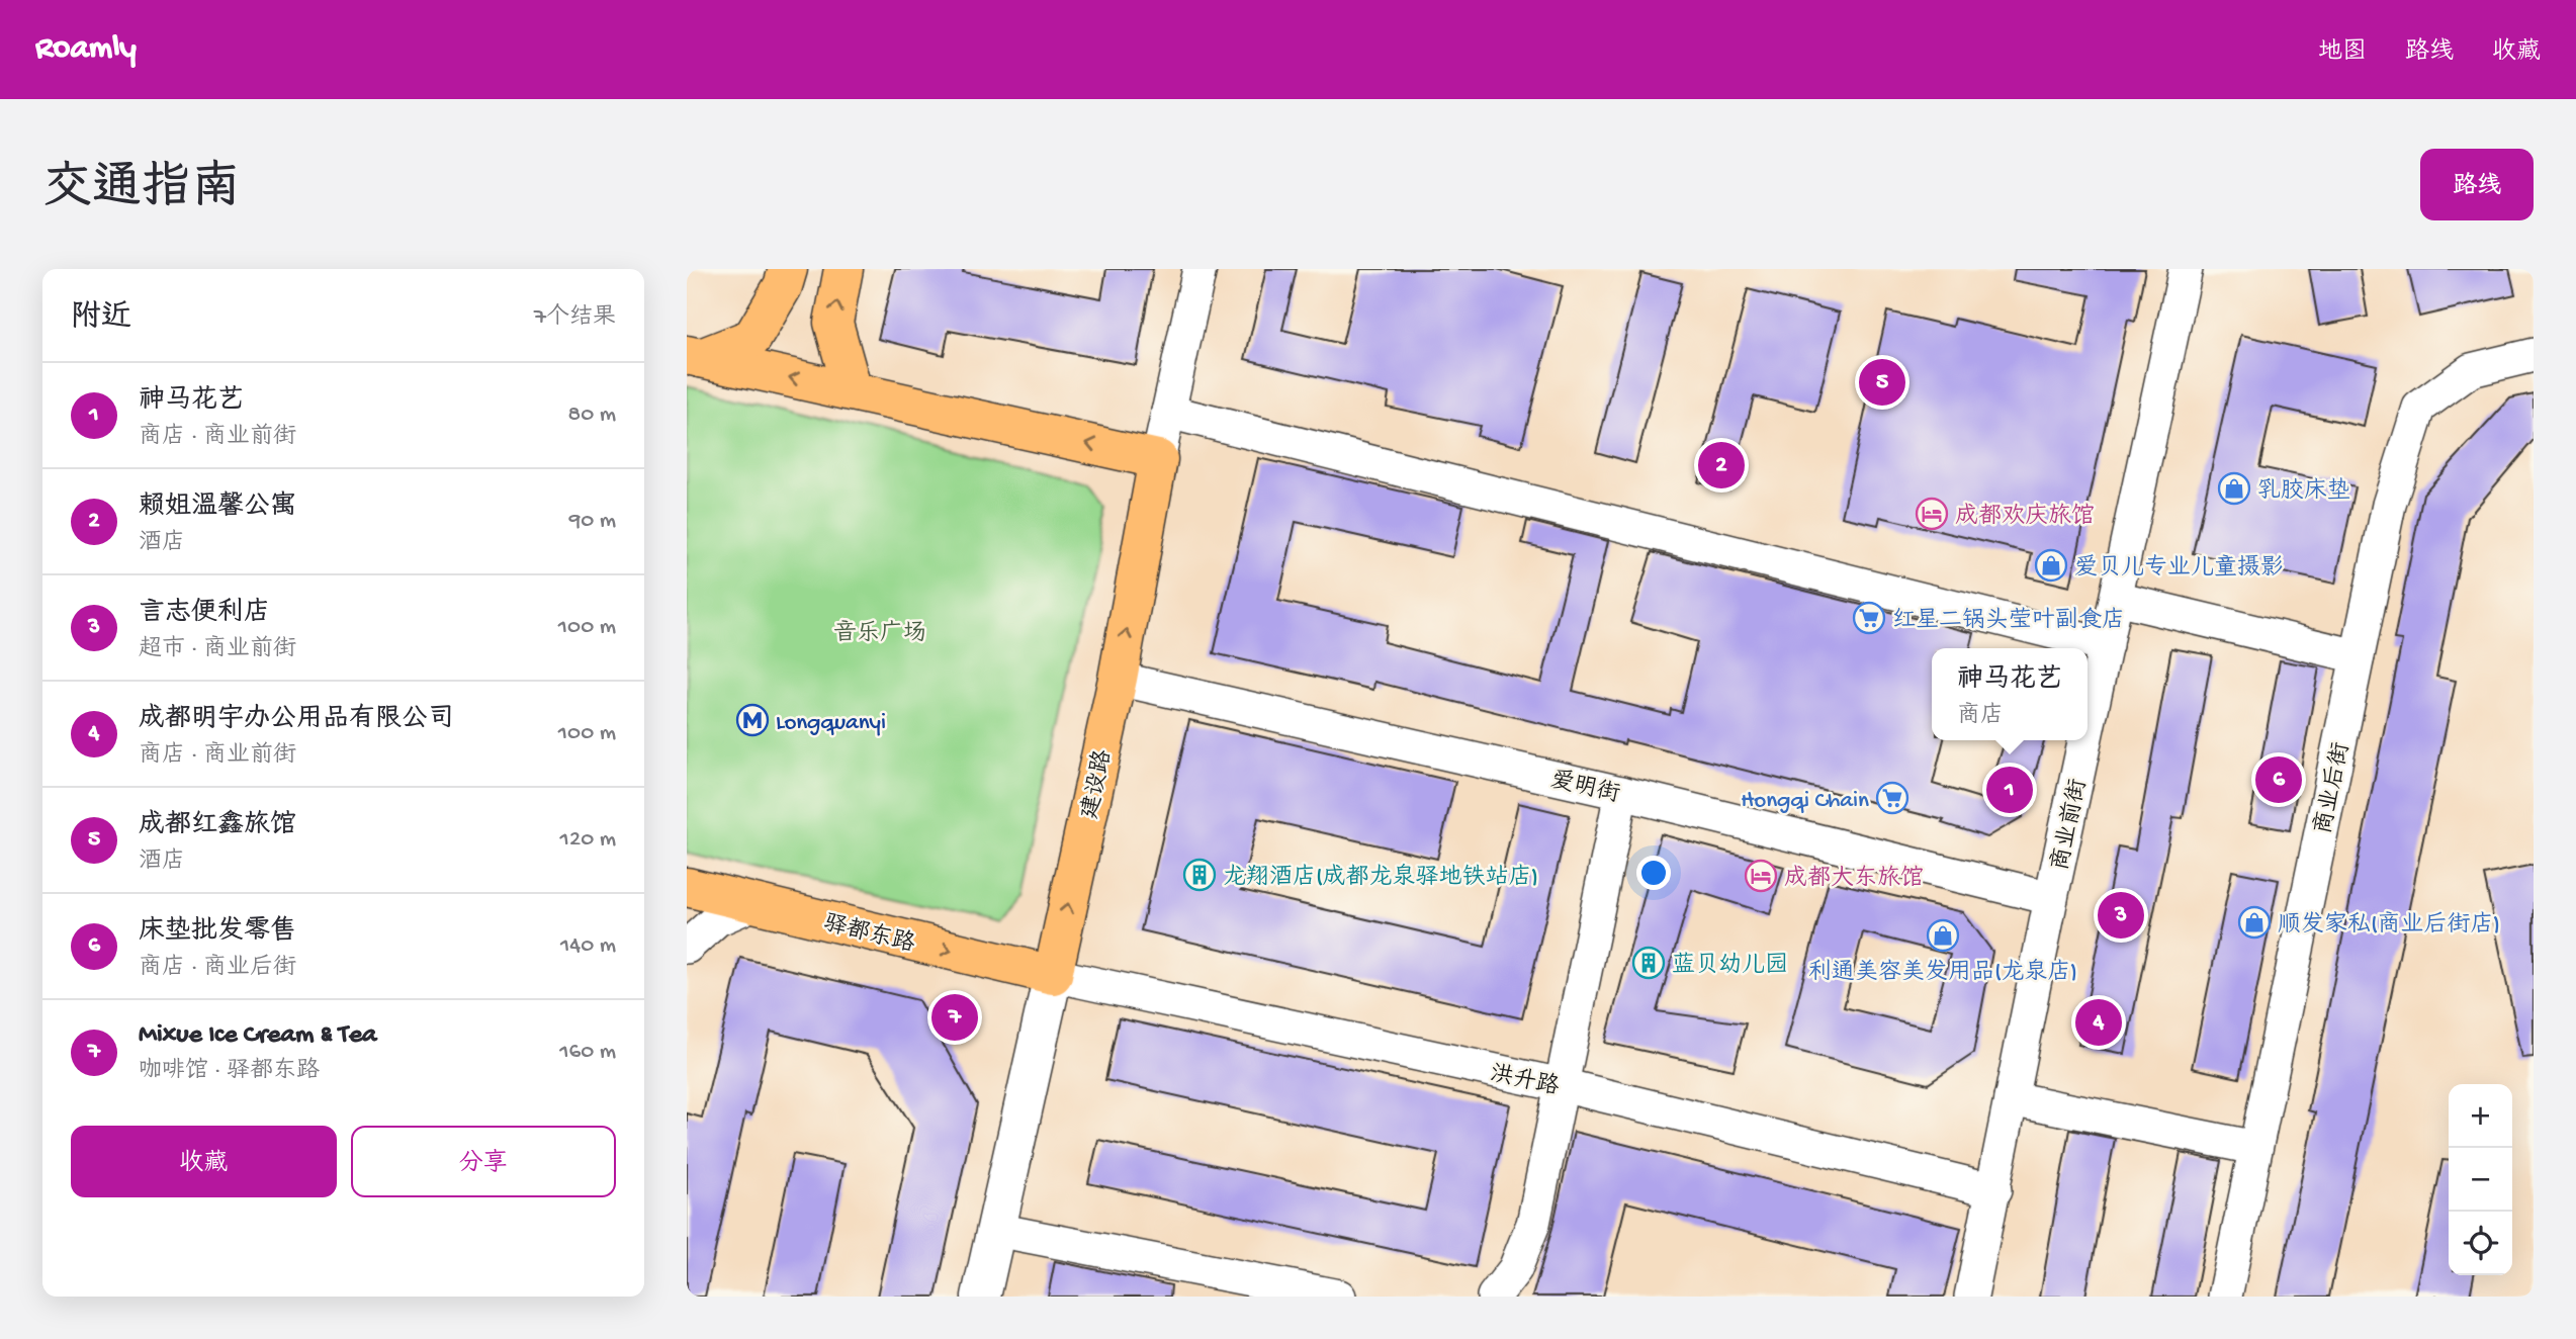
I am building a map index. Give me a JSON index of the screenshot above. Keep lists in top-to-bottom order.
{
  "streets": {
    "highway": ["建设路", "驿都东路"],
    "street": [
      "爱明街",
      "商业后街",
      "商业前街",
      "洪升路"
    ]
  },
  "crossings": [
    ["建设路", "爱明街"],
    ["建设路", "驿都东路"],
    ["建设路", "洪升路"],
    ["爱明街", "商业前街"],
    ["商业前街", "洪升路"],
    ["驿都东路", "洪升路"]
  ],
  "one_way": ["建设路", "驿都东路"],
  "parks": ["音乐广场"],
  "places": {
    "shop": [
      "乳胶床垫",
      "爱贝儿专业儿童摄影",
      "顺发家私(商业后街店)",
      "利通美容美发用品(龙泉店)"
    ],
    "hotel": ["成都欢庆旅馆", "成都大东旅馆"],
    "supermarket": ["红星二锅头莹叶副食店", "Hongqi Chain"],
    "metro station": ["Longquanyi"],
    "building": ["龙翔酒店(成都龙泉驿地铁站店)", "蓝贝幼儿园"]
  },
  "page": {
    "header": "Roamly",
    "nav": ["地图", "路线", "收藏"],
    "title": "交通指南",
    "buttons": [
      "路线",
      ["收藏", "分享"]
    ],
    "heading": ["附近", "7个结果"],
    "pins": [
      "5",
      "2",
      "6",
      "1",
      "3",
      "7",
      "4"
    ],
    "list": [
      {
        "mark": "1",
        "name": "神马花艺",
        "note": "商店 · 商业前街",
        "value": "80 m"
      },
      {
        "mark": "2",
        "name": "赖姐温馨公寓",
        "note": "酒店",
        "value": "90 m"
      },
      {
        "mark": "3",
        "name": "言志便利店",
        "note": "超市 · 商业前街",
        "value": "100 m"
      },
      {
        "mark": "4",
        "name": "成都明宇办公用品有限公司",
        "note": "商店 · 商业前街",
        "value": "100 m"
      },
      {
        "mark": "5",
        "name": "成都红鑫旅馆",
        "note": "酒店",
        "value": "120 m"
      },
      {
        "mark": "6",
        "name": "床垫批发零售",
        "note": "商店 · 商业后街",
        "value": "140 m"
      },
      {
        "mark": "7",
        "name": "Mixue Ice Cream & Tea",
        "note": "咖啡馆 · 驿都东路",
        "value": "160 m"
      }
    ],
    "popup": ["神马花艺", "商店"],
    "map_buttons": ["+", "−"]
  }
}
